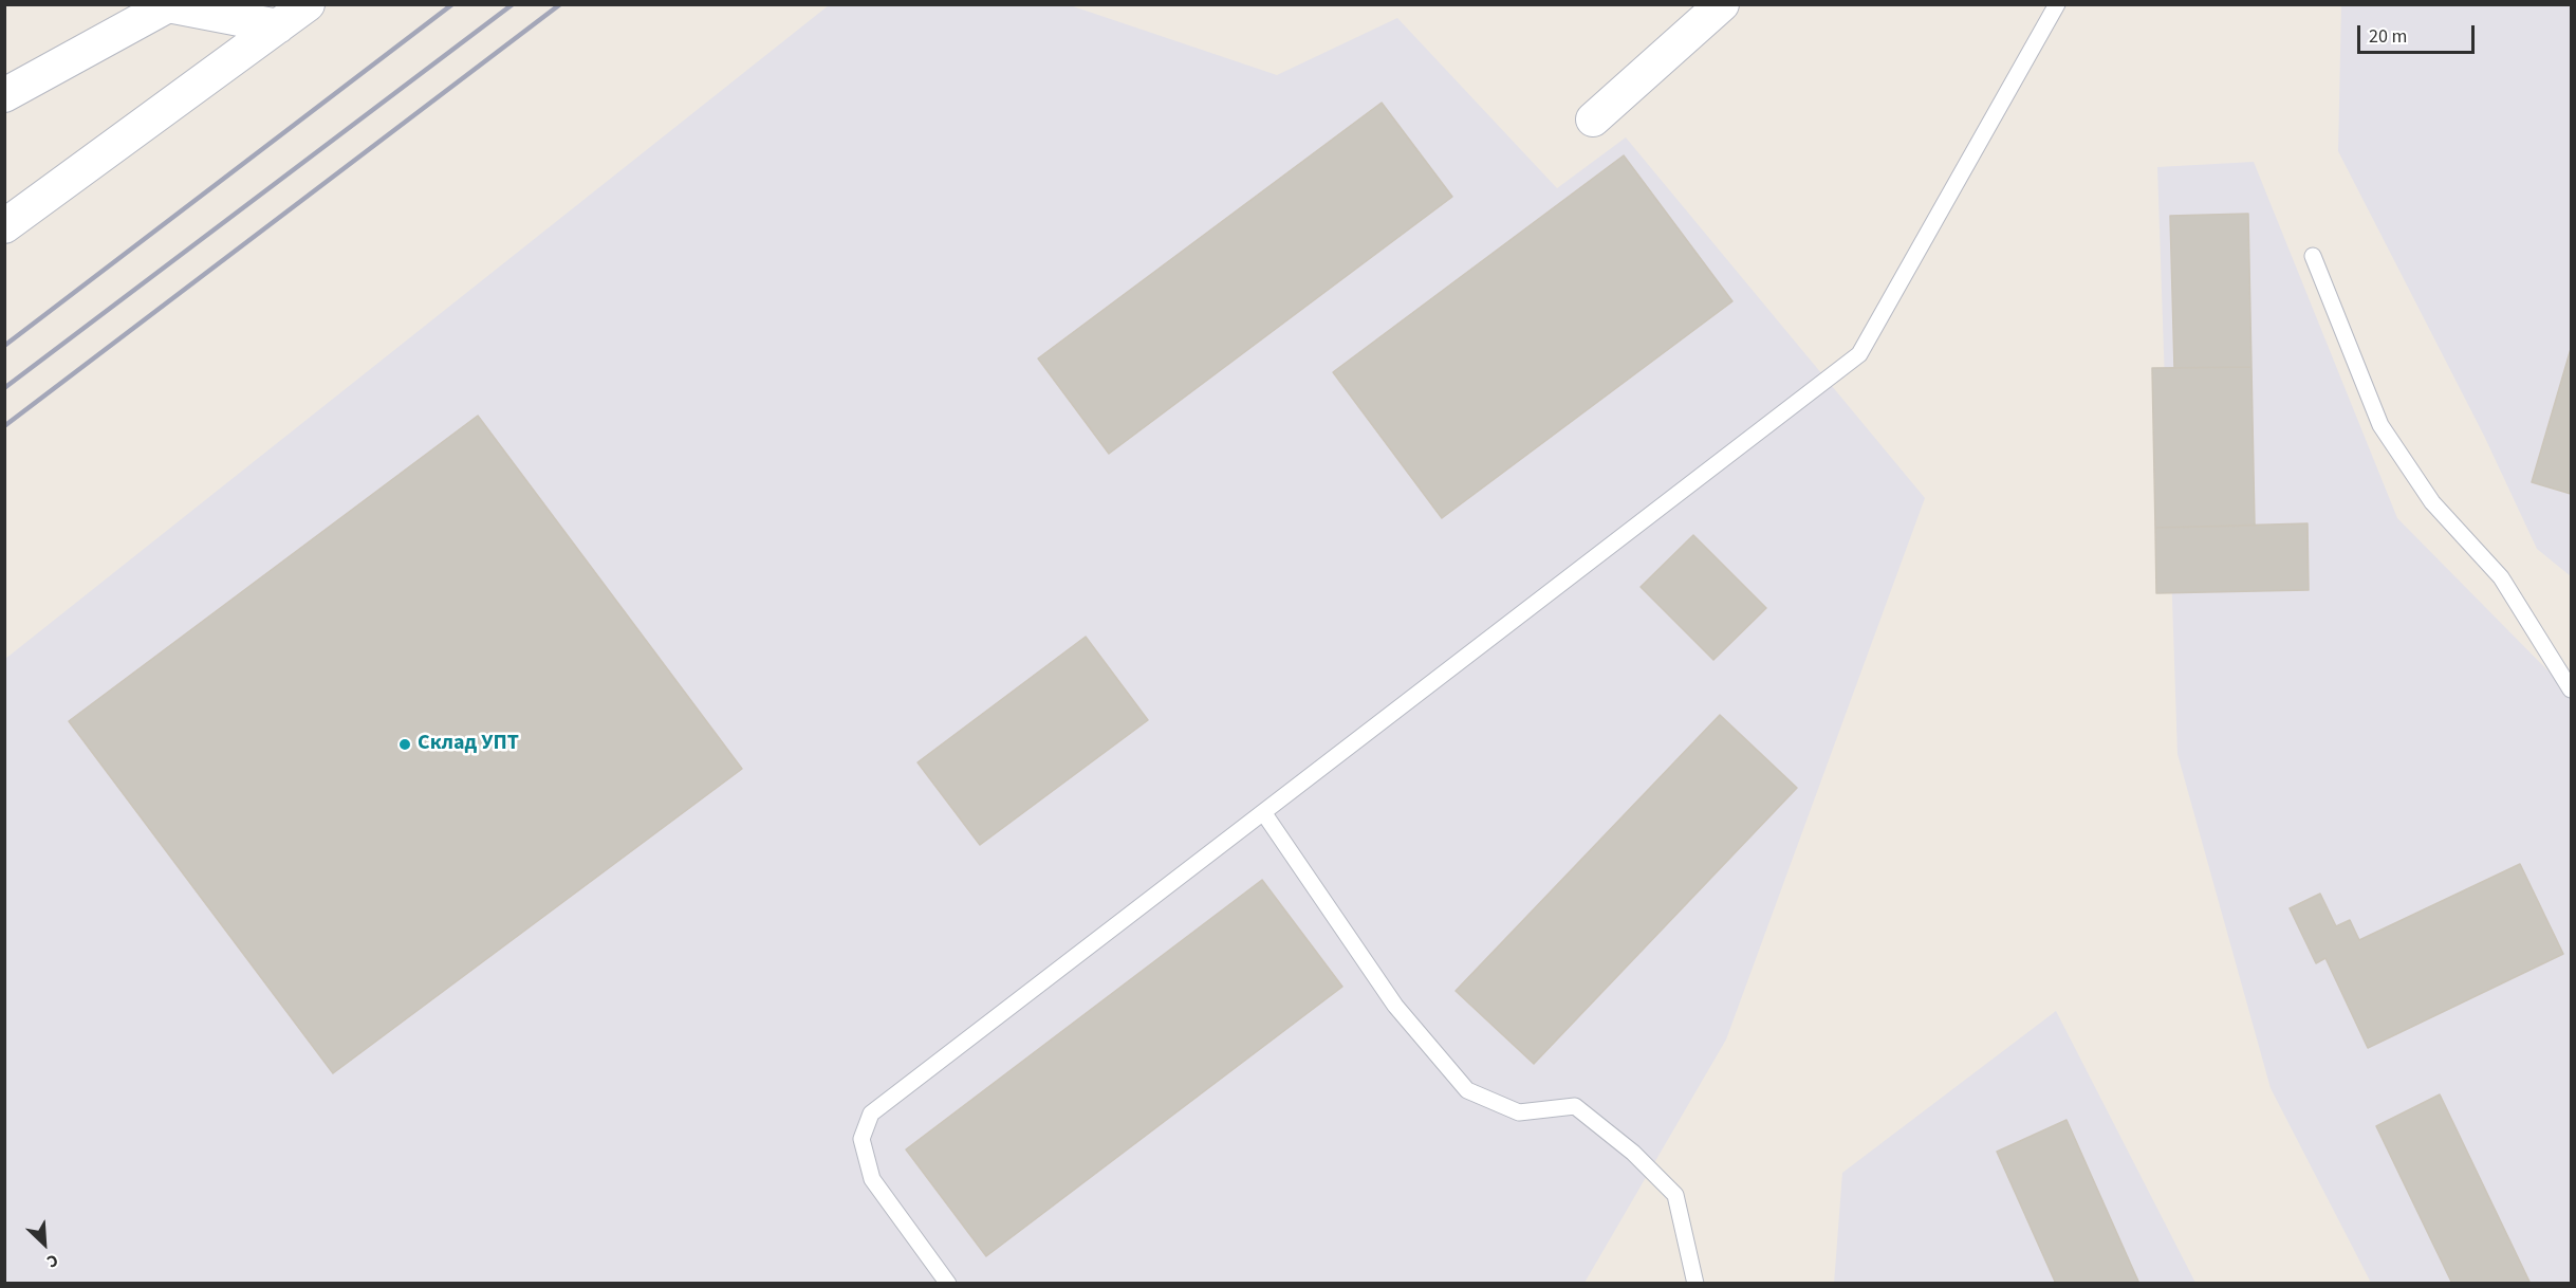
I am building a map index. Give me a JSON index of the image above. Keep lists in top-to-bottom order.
{
  "places": ["Склад УПТ"],
  "scale_bar": "20 m",
  "north": "bottom right"
}
